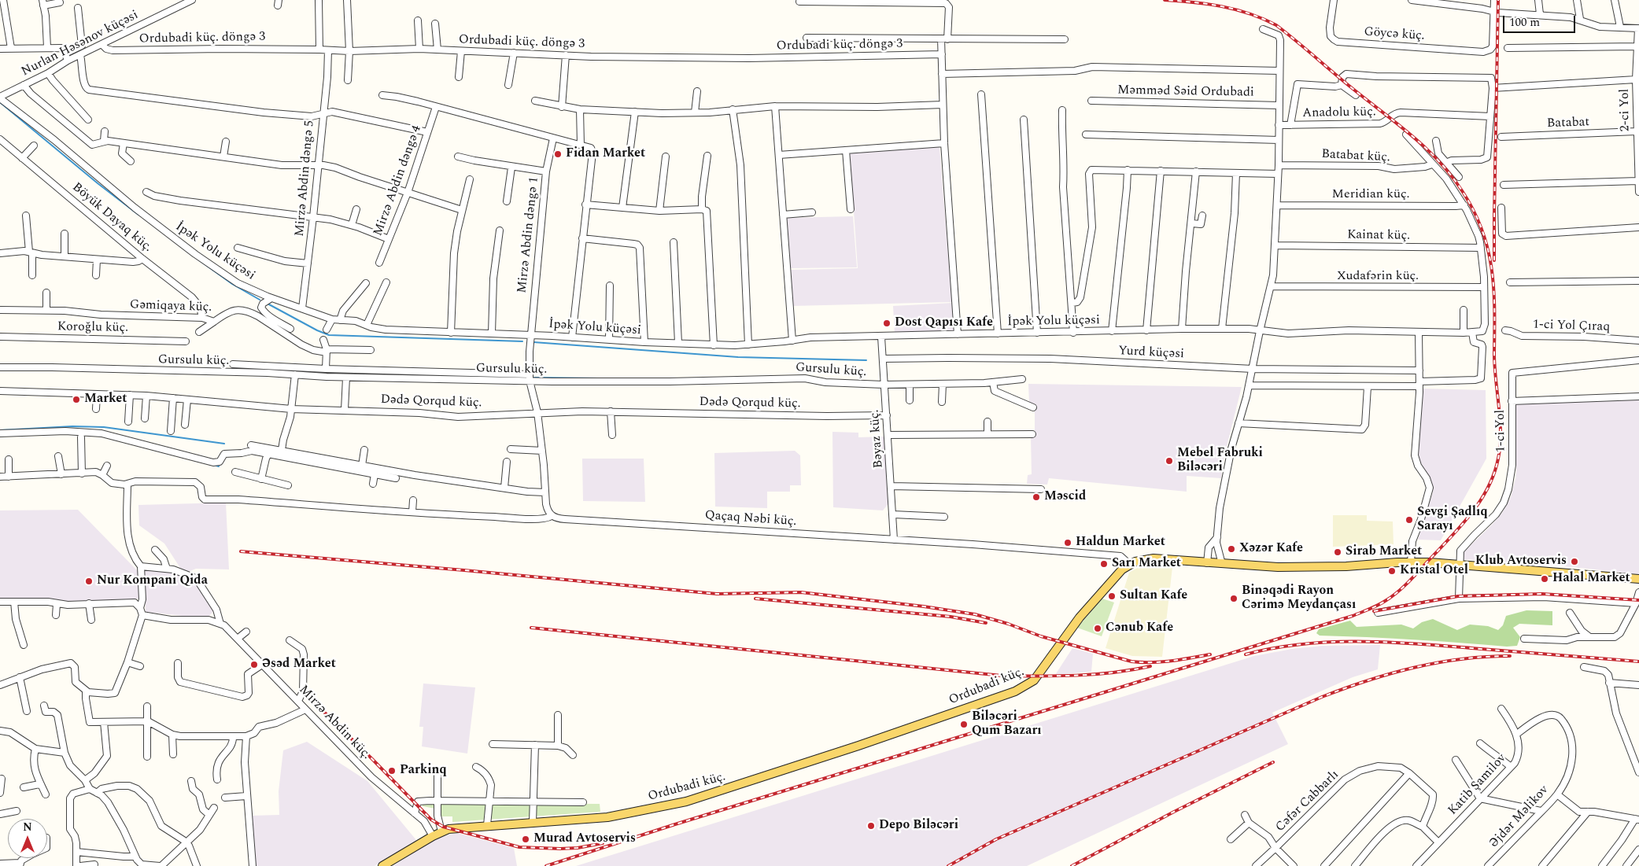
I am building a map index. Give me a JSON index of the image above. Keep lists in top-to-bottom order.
{
  "streets": {
    "main road": ["Ordubadi küç."],
    "street": [
      "Göycə küç.",
      "Ordubadi küç. döngə 3",
      "Nurlan Həsənov küçəsi",
      "Məmməd Səid Ordubadi",
      "2-ci Yol",
      "Anadolu küç.",
      "Batabat",
      "Batabat küç.",
      "Mirzə Abdin dəngə 5",
      "Mirzə Abdin dəngə 4",
      "Meridian küç.",
      "Böyük Dayaq küç.",
      "Mirzə Abdin dəngə 1",
      "Kainat küç.",
      "İpək Yolu küçəsi",
      "Xudafərin küç.",
      "Gəmiqaya küç.",
      "1-ci Yol Çıraq",
      "Koroğlu küç.",
      "Yurd küçəsi",
      "Gursulu küç.",
      "Dədə Qorqud küç.",
      "1-ci Yol",
      "Bəyaz küç.",
      "Qaçaq Nəbi küç.",
      "Mirzə Abdin küç.",
      "Katib Şamilov",
      "Cəfər Cabbarlı",
      "Əjdər Məlikov"
    ]
  },
  "crossings": [
    ["Ordubadi küç. döngə 3", "Nurlan Həsənov küçəsi"],
    ["Ordubadi küç. döngə 3", "Mirzə Abdin dəngə 5"],
    ["Nurlan Həsənov küçəsi", "İpək Yolu küçəsi"],
    ["2-ci Yol", "Batabat"],
    ["Mirzə Abdin dəngə 5", "İpək Yolu küçəsi"],
    ["Böyük Dayaq küç.", "Gəmiqaya küç."],
    ["Mirzə Abdin dəngə 1", "İpək Yolu küçəsi"],
    ["İpək Yolu küçəsi", "Bəyaz küç."],
    ["Yurd küçəsi", "Bəyaz küç."],
    ["Gursulu küç.", "Bəyaz küç."],
    ["Dədə Qorqud küç.", "Bəyaz küç."],
    ["1-ci Yol", "Ordubadi küç."],
    ["Bəyaz küç.", "Qaçaq Nəbi küç."],
    ["Qaçaq Nəbi küç.", "Ordubadi küç."],
    ["Ordubadi küç.", "Mirzə Abdin küç."],
    ["Katib Şamilov", "Əjdər Məlikov"]
  ],
  "places": [
    "Fidan Market",
    "Dost Qapısı Kafe",
    "Market",
    "Mebel Fabruki Biləcəri",
    "Məscid",
    "Sevgi Şadlıq Sarayı",
    "Haldun Market",
    "Xəzər Kafe",
    "Sirab Market",
    "Klub Avtoservis",
    "Sarı Market",
    "Kristal Otel",
    "Halal Market",
    "Nur Kompani Qida",
    "Sultan Kafe",
    "Binəqədi Rayon Cərimə Meydançası",
    "Cənub Kafe",
    "Əsəd Market",
    "Biləcəri Qum Bazarı",
    "Parkinq",
    "Depo Biləcəri",
    "Murad Avtoservis"
  ],
  "scale_bar": "100 m",
  "north": "top"
}
